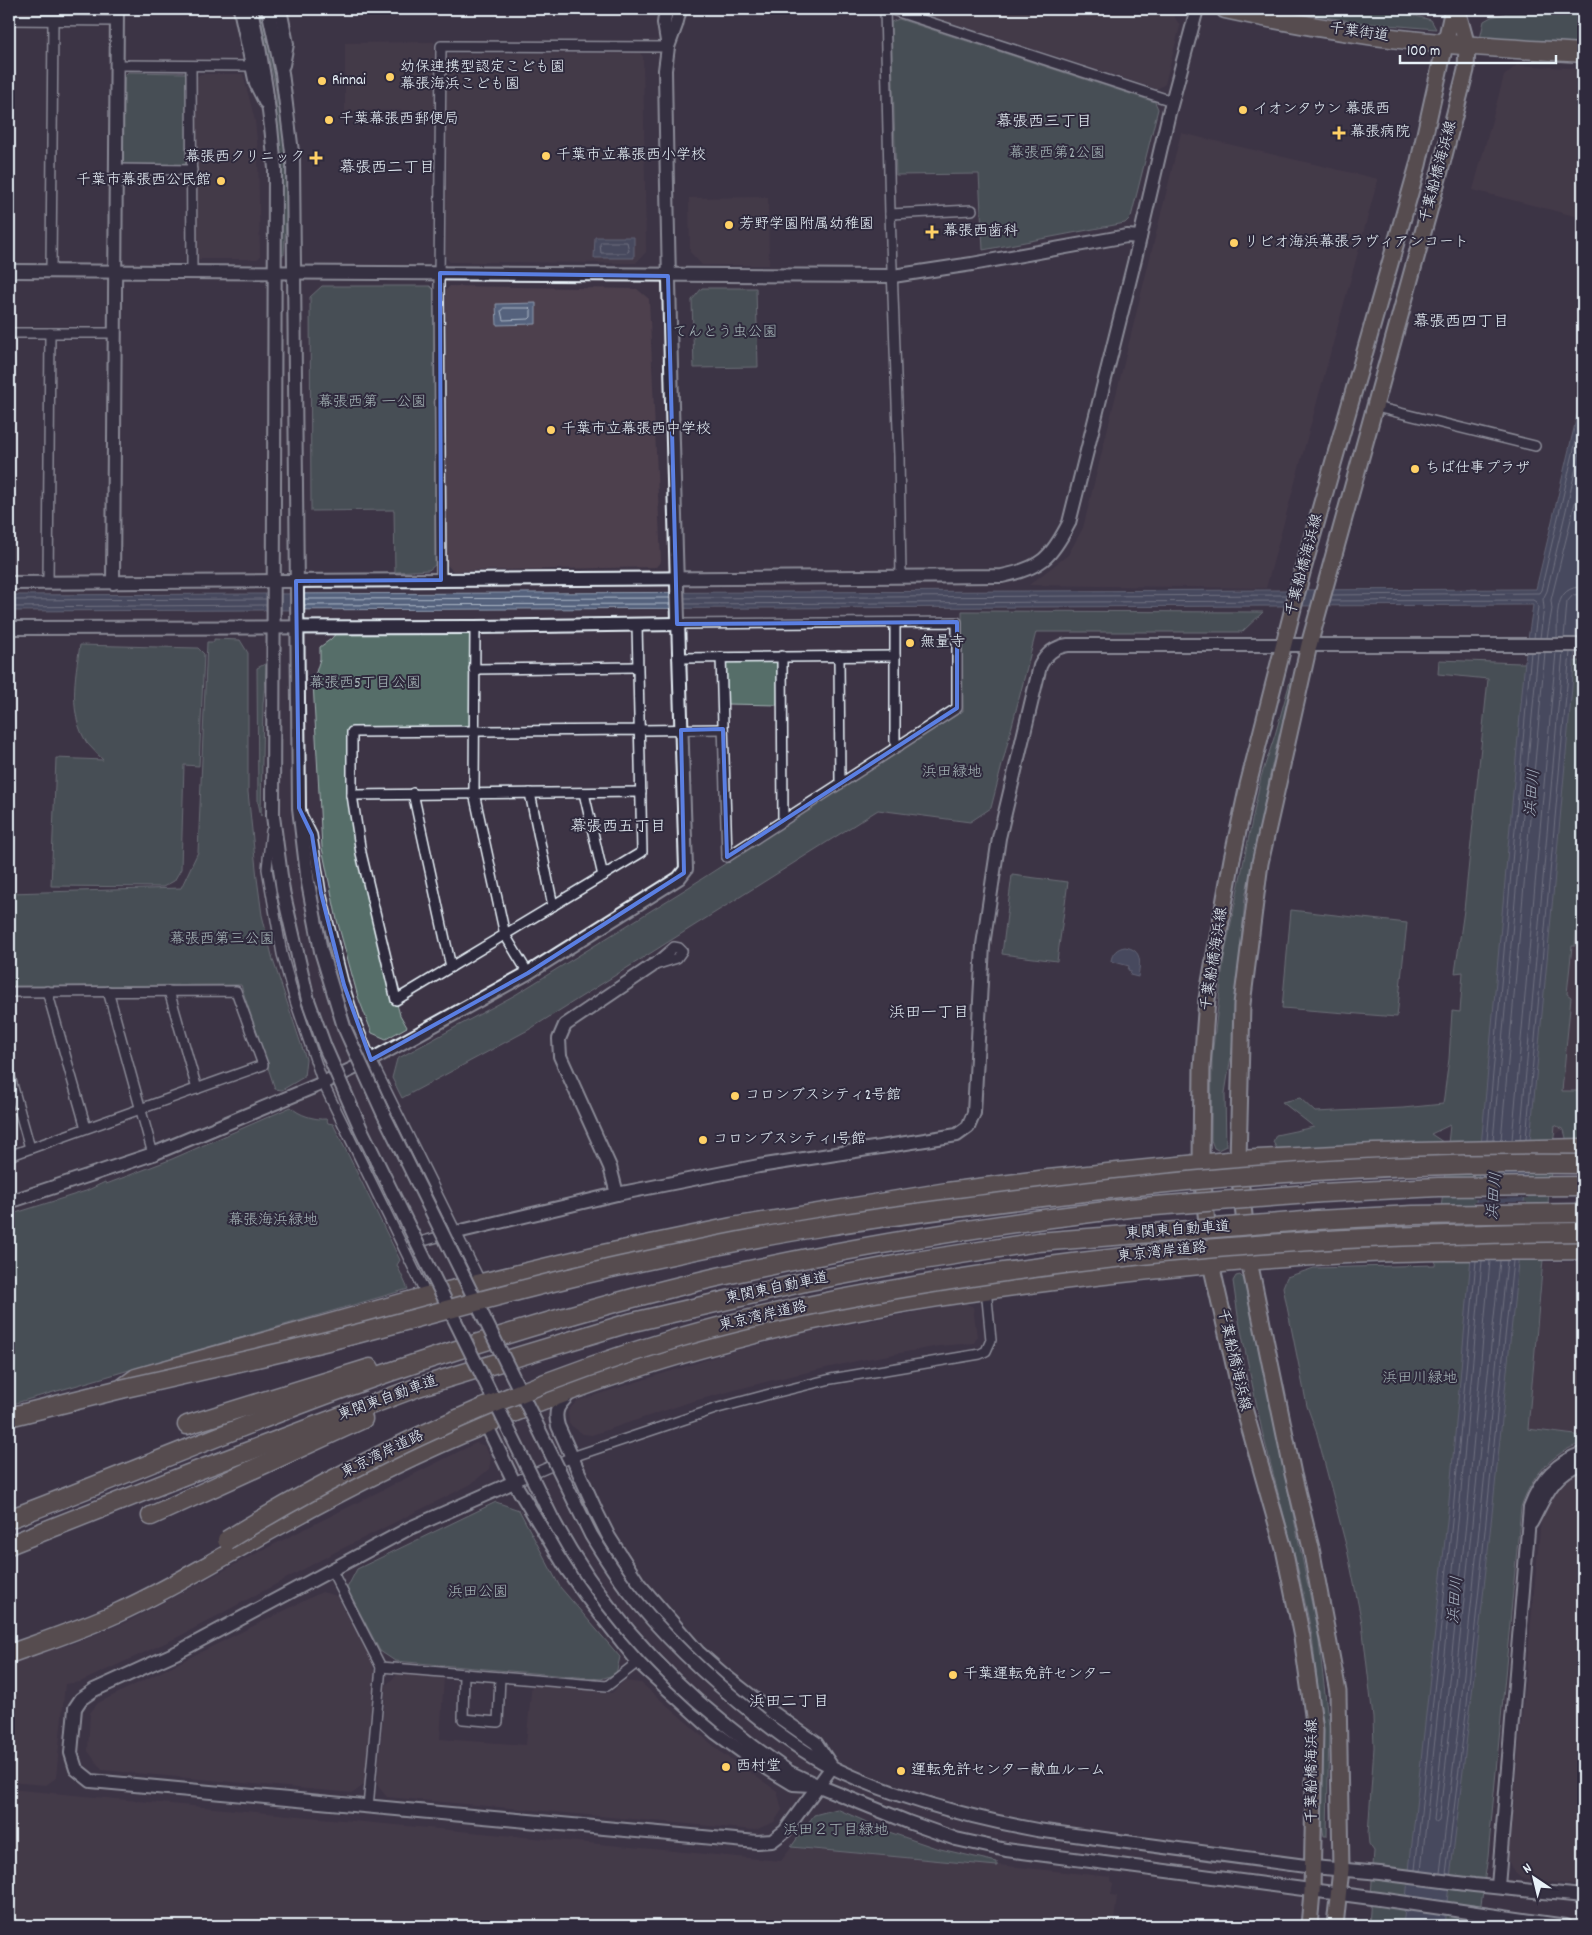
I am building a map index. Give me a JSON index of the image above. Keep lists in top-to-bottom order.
{
  "streets": {
    "highway": ["千葉街道", "東関東自動車道", "東京湾岸道路"],
    "main road": ["千葉船橋海浜線"]
  },
  "crossings": [
    ["千葉街道", "千葉船橋海浜線"]
  ],
  "districts": [
    "幕張西三丁目",
    "幕張西二丁目",
    "幕張西四丁目",
    "幕張西五丁目",
    "浜田一丁目",
    "浜田二丁目"
  ],
  "water": ["浜田川"],
  "parks": [
    "幕張西第2公園",
    "てんとう虫公園",
    "幕張西第 一公園",
    "幕張西5丁目公園",
    "浜田緑地",
    "幕張西第三公園",
    "幕張海浜緑地",
    "浜田川緑地",
    "浜田公園",
    "浜田２丁目緑地"
  ],
  "places": {
    "other": [
      "幼保連携型認定こども園 幕張海浜こども園",
      "Rinnai",
      "イオンタウン 幕張西",
      "千葉幕張西郵便局",
      "千葉市立幕張西小学校",
      "千葉市幕張西公民館",
      "芳野学園附属幼稚園",
      "リビオ海浜幕張ラヴィアンコート",
      "千葉市立幕張西中学校",
      "ちば仕事プラザ",
      "無量寺",
      "コロンブスシティ2号館",
      "コロンブスシティ1号館",
      "千葉運転免許センター",
      "西村堂",
      "運転免許センター献血ルーム"
    ],
    "health": ["幕張病院", "幕張西クリニック", "幕張西歯科"]
  },
  "scale_bar": "100 m",
  "north": "top left"
}
